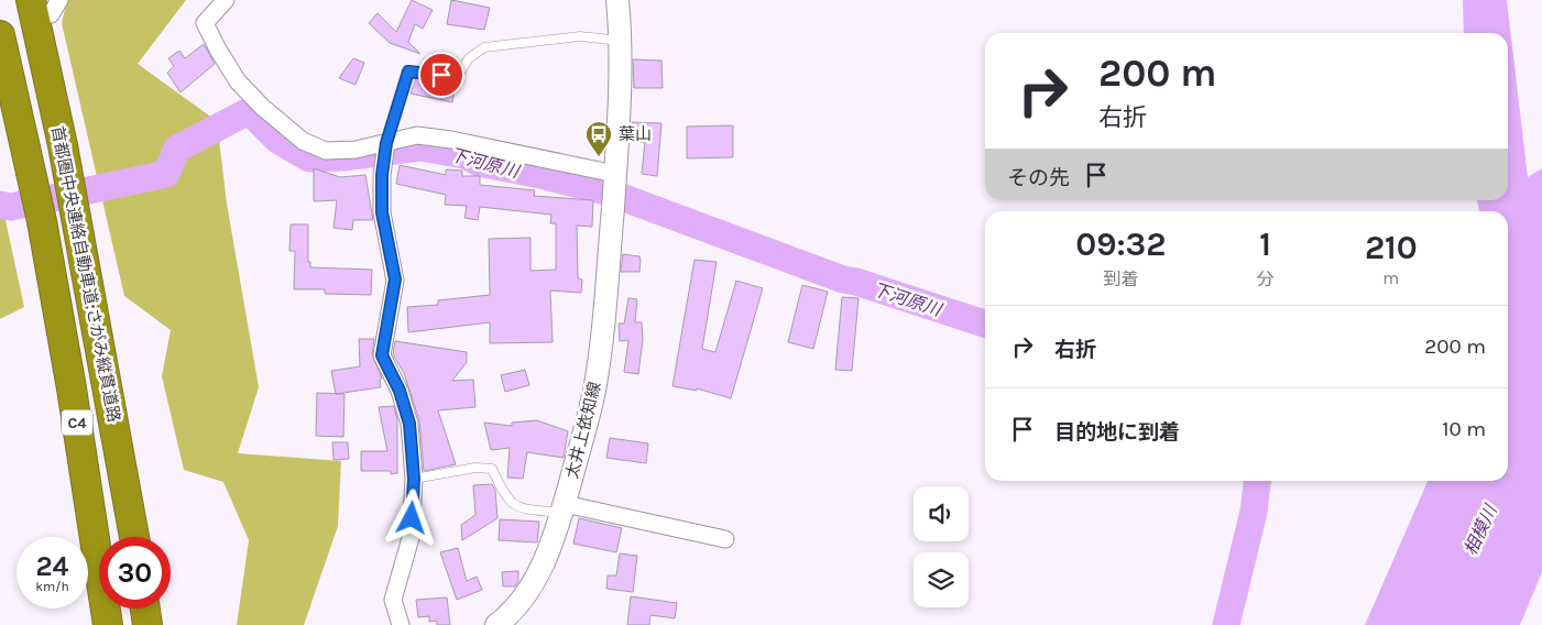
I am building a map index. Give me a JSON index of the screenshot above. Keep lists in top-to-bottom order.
{
  "streets": {
    "highway": ["首都圏中央連絡自動車道;さがみ縦貫道路", "C4"],
    "main road": ["太井上依知線"]
  },
  "water": ["下河原川", "相模川"],
  "places": {
    "bus stop": ["葉山"]
  },
  "page": {
    "turn": ["200 m", "右折"],
    "then": "その先",
    "eta": [
      "09:32",
      "到着",
      "1",
      "分",
      "210",
      "m"
    ],
    "list": [
      {
        "name": "右折",
        "value": "200 m"
      },
      {
        "name": "目的地に到着",
        "value": "10 m"
      }
    ],
    "speed": "24 km/h",
    "limit": "30"
  }
}
